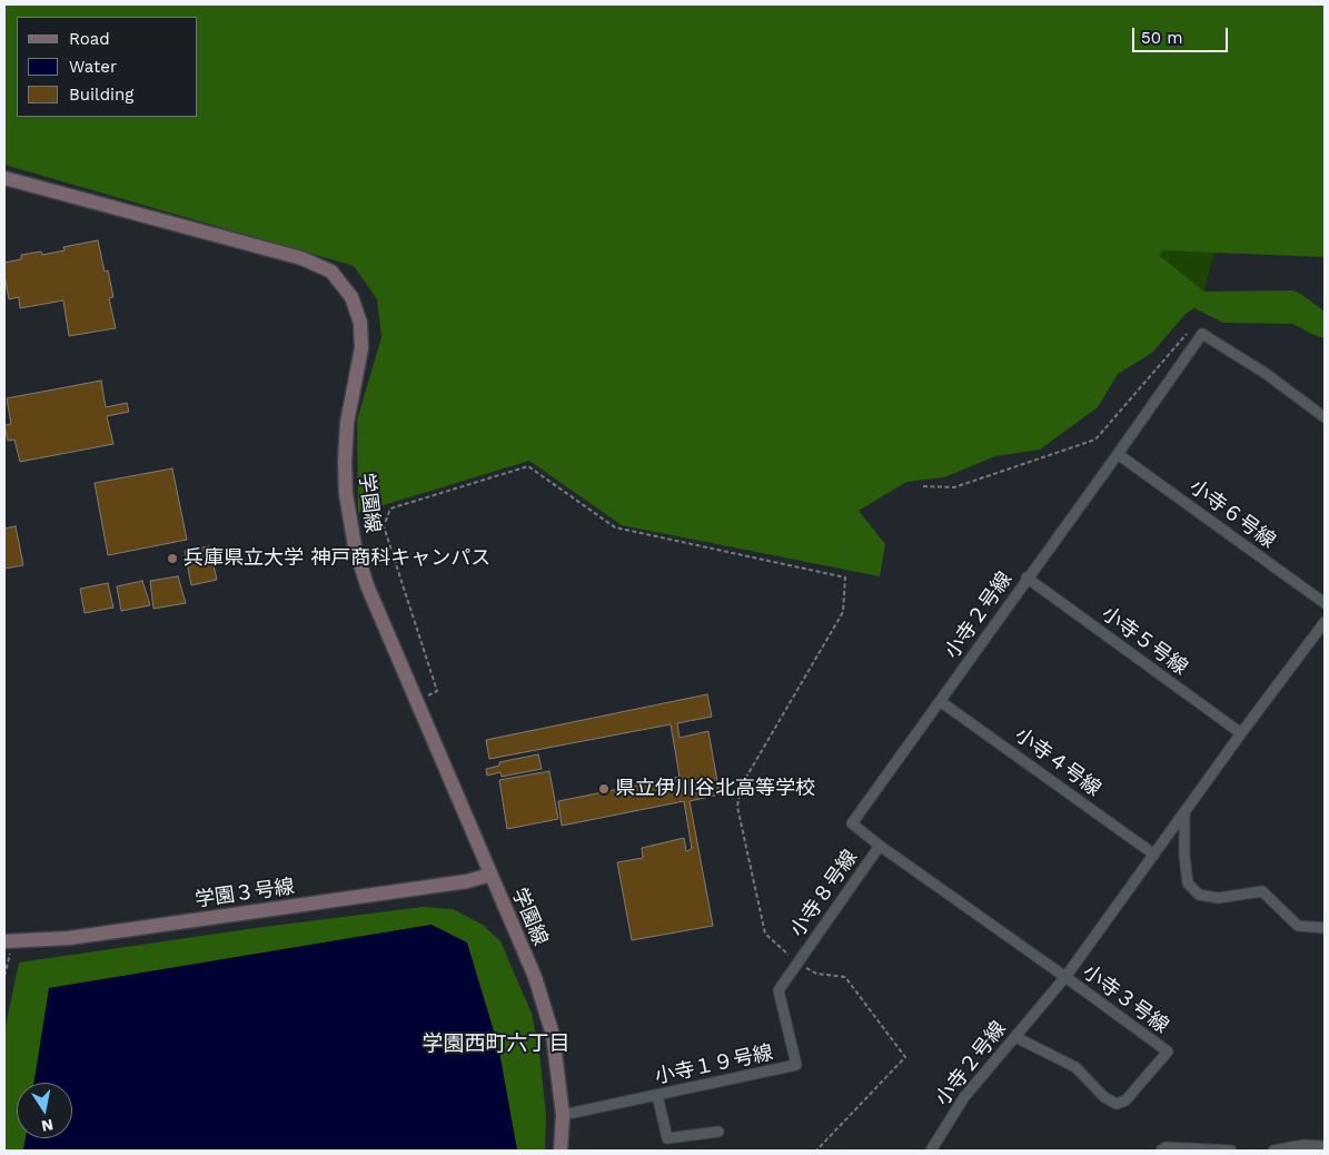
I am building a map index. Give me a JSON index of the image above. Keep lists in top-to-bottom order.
{
  "streets": {
    "street": [
      "学園線",
      "小寺６号線",
      "小寺２号線",
      "小寺５号線",
      "小寺４号線",
      "学園３号線",
      "小寺８号線",
      "小寺３号線",
      "小寺１９号線"
    ]
  },
  "crossings": [
    ["学園線", "学園３号線"],
    ["学園線", "小寺１９号線"],
    ["小寺６号線", "小寺２号線"],
    ["小寺２号線", "小寺５号線"],
    ["小寺２号線", "小寺４号線"],
    ["小寺２号線", "小寺８号線"],
    ["小寺２号線", "小寺３号線"],
    ["小寺８号線", "小寺１９号線"]
  ],
  "districts": ["学園西町六丁目"],
  "places": ["兵庫県立大学 神戸商科キャンパス", "県立伊川谷北高等学校"],
  "legend": ["Road", "Water", "Building"],
  "scale_bar": "50 m",
  "north": "bottom"
}
